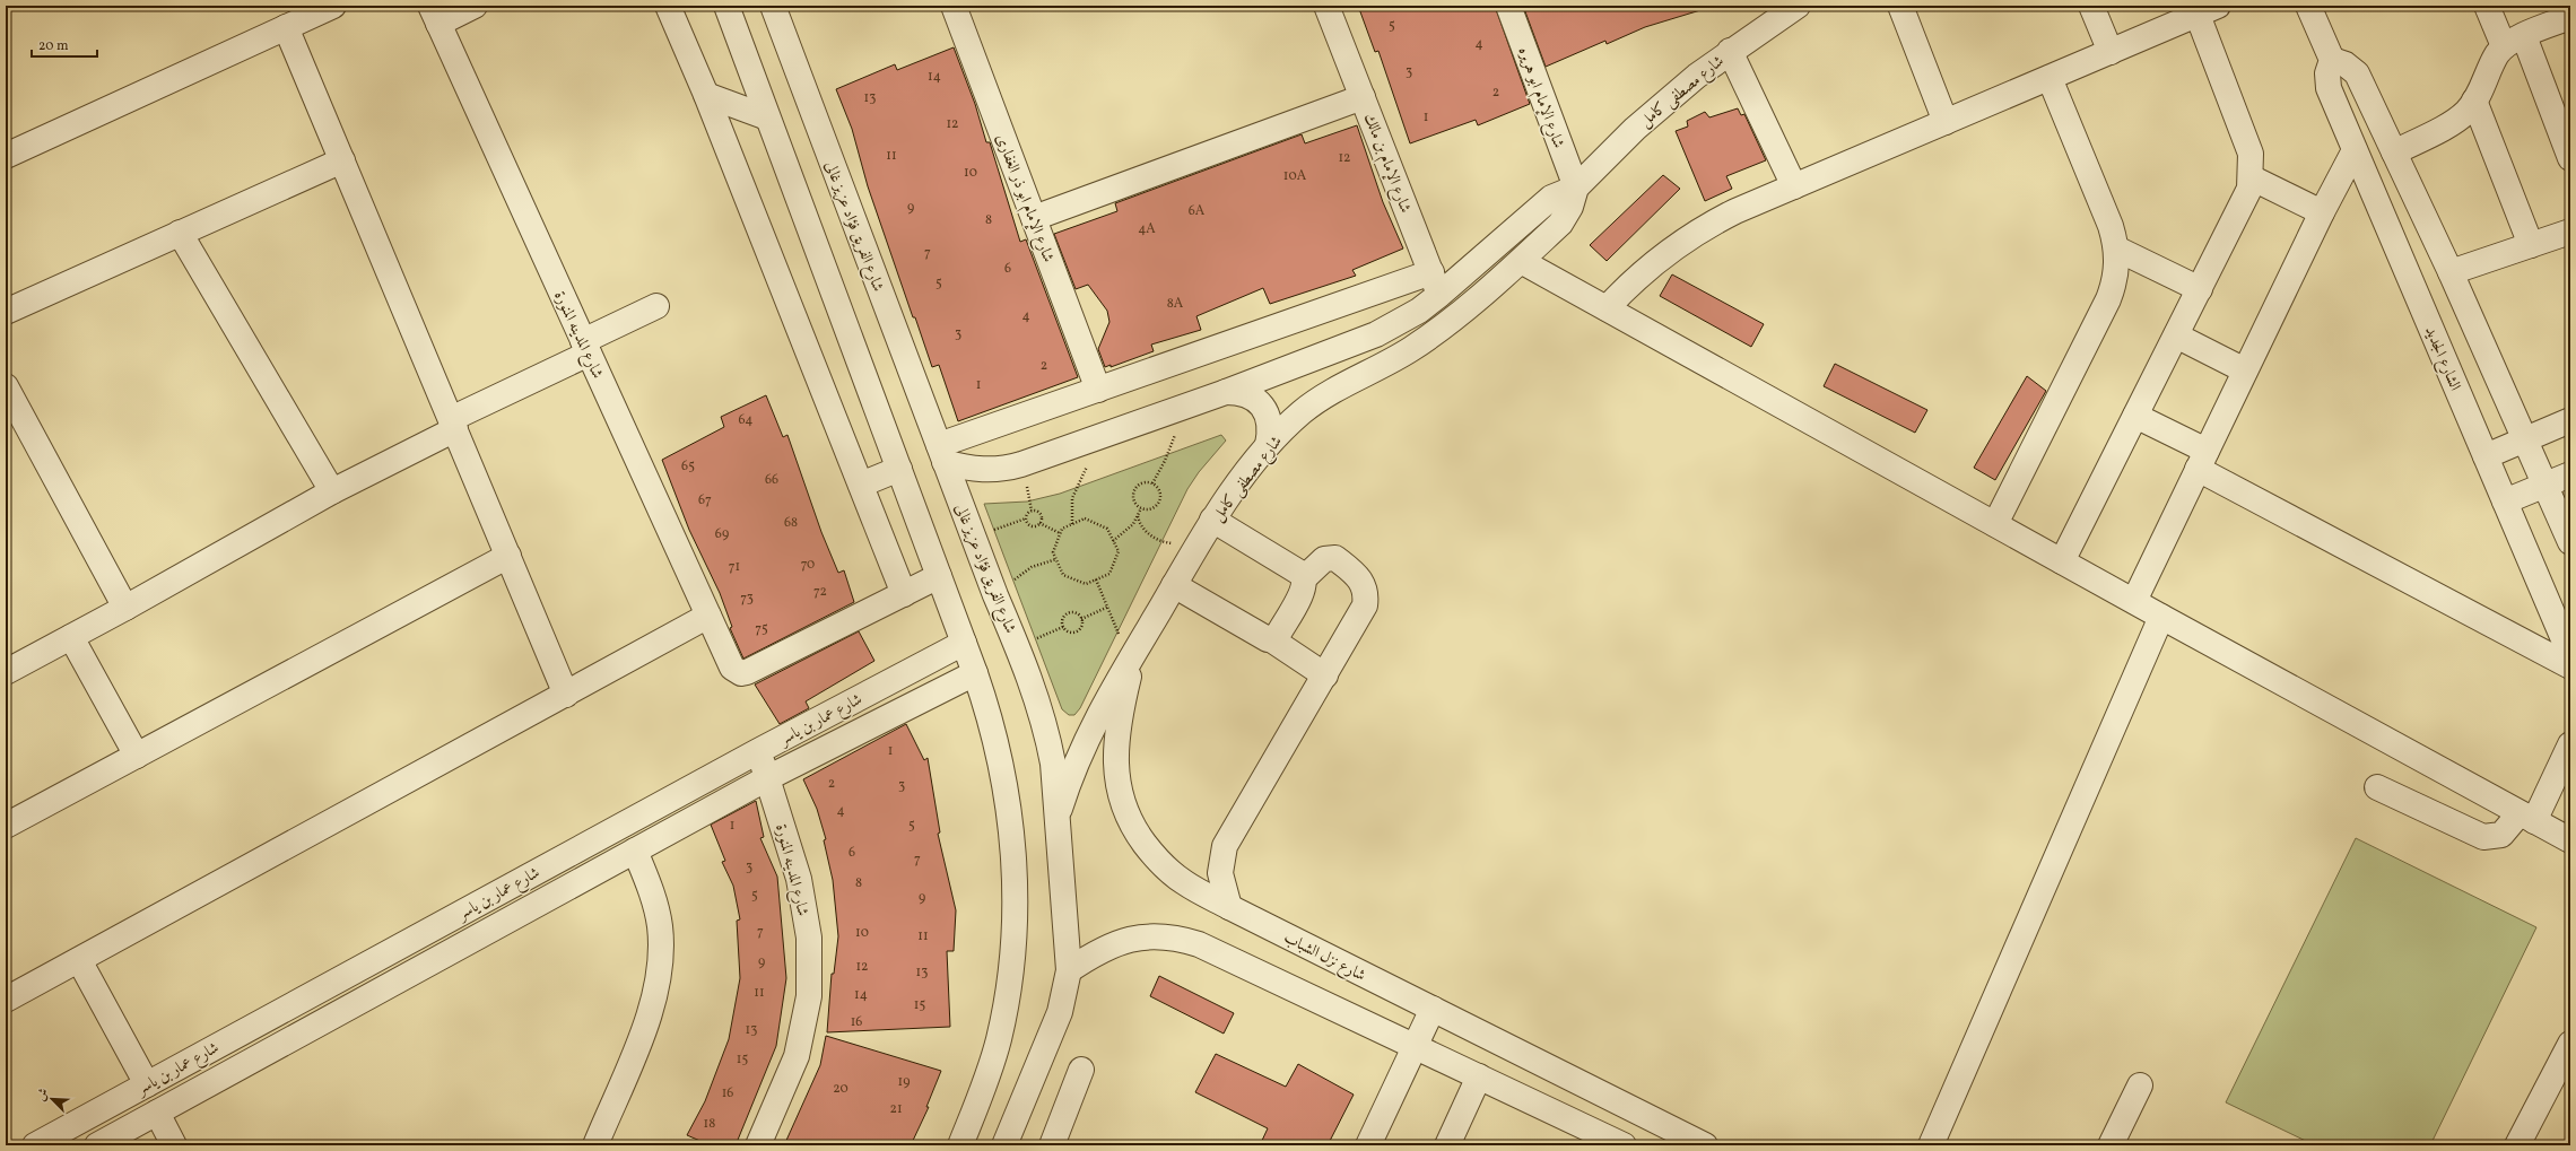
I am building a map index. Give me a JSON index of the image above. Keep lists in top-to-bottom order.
{
  "streets": {
    "street": [
      "شارع مصطفى كامل",
      "شارع الإمام ابو هريره",
      "شارع الإمام بن مالك",
      "شارع الإمام ابو ذر الغفارى",
      "شارع الفريق فؤاد عزيز غالى",
      "شارع المدينه المنورة",
      "الشارع الجديد",
      "شارع عمار بن ياسر",
      "شارع نزل الشباب"
    ]
  },
  "crossings": [
    ["شارع مصطفى كامل", "شارع الإمام ابو هريره"],
    ["شارع مصطفى كامل", "شارع الإمام بن مالك"],
    ["شارع مصطفى كامل", "شارع الفريق فؤاد عزيز غالى"],
    ["شارع مصطفى كامل", "شارع نزل الشباب"],
    ["شارع المدينه المنورة", "شارع عمار بن ياسر"]
  ],
  "house_numbers": [
    "5",
    "4",
    "3",
    "14",
    "2",
    "13",
    "1",
    "12",
    "11",
    "12",
    "10",
    "10A",
    "9",
    "6A",
    "8",
    "4A",
    "7",
    "6",
    "5",
    "8A",
    "4",
    "3",
    "2",
    "1",
    "64",
    "65",
    "66",
    "67",
    "68",
    "69",
    "70",
    "71",
    "72",
    "73",
    "75",
    "1",
    "2",
    "3",
    "4",
    "1",
    "5",
    "6",
    "7",
    "3",
    "8",
    "5",
    "9",
    "7",
    "10",
    "11",
    "9",
    "12",
    "13",
    "11",
    "14",
    "15",
    "16",
    "13",
    "15",
    "19",
    "20",
    "16",
    "21",
    "18"
  ],
  "scale_bar": "20 m",
  "north": "top left"
}
